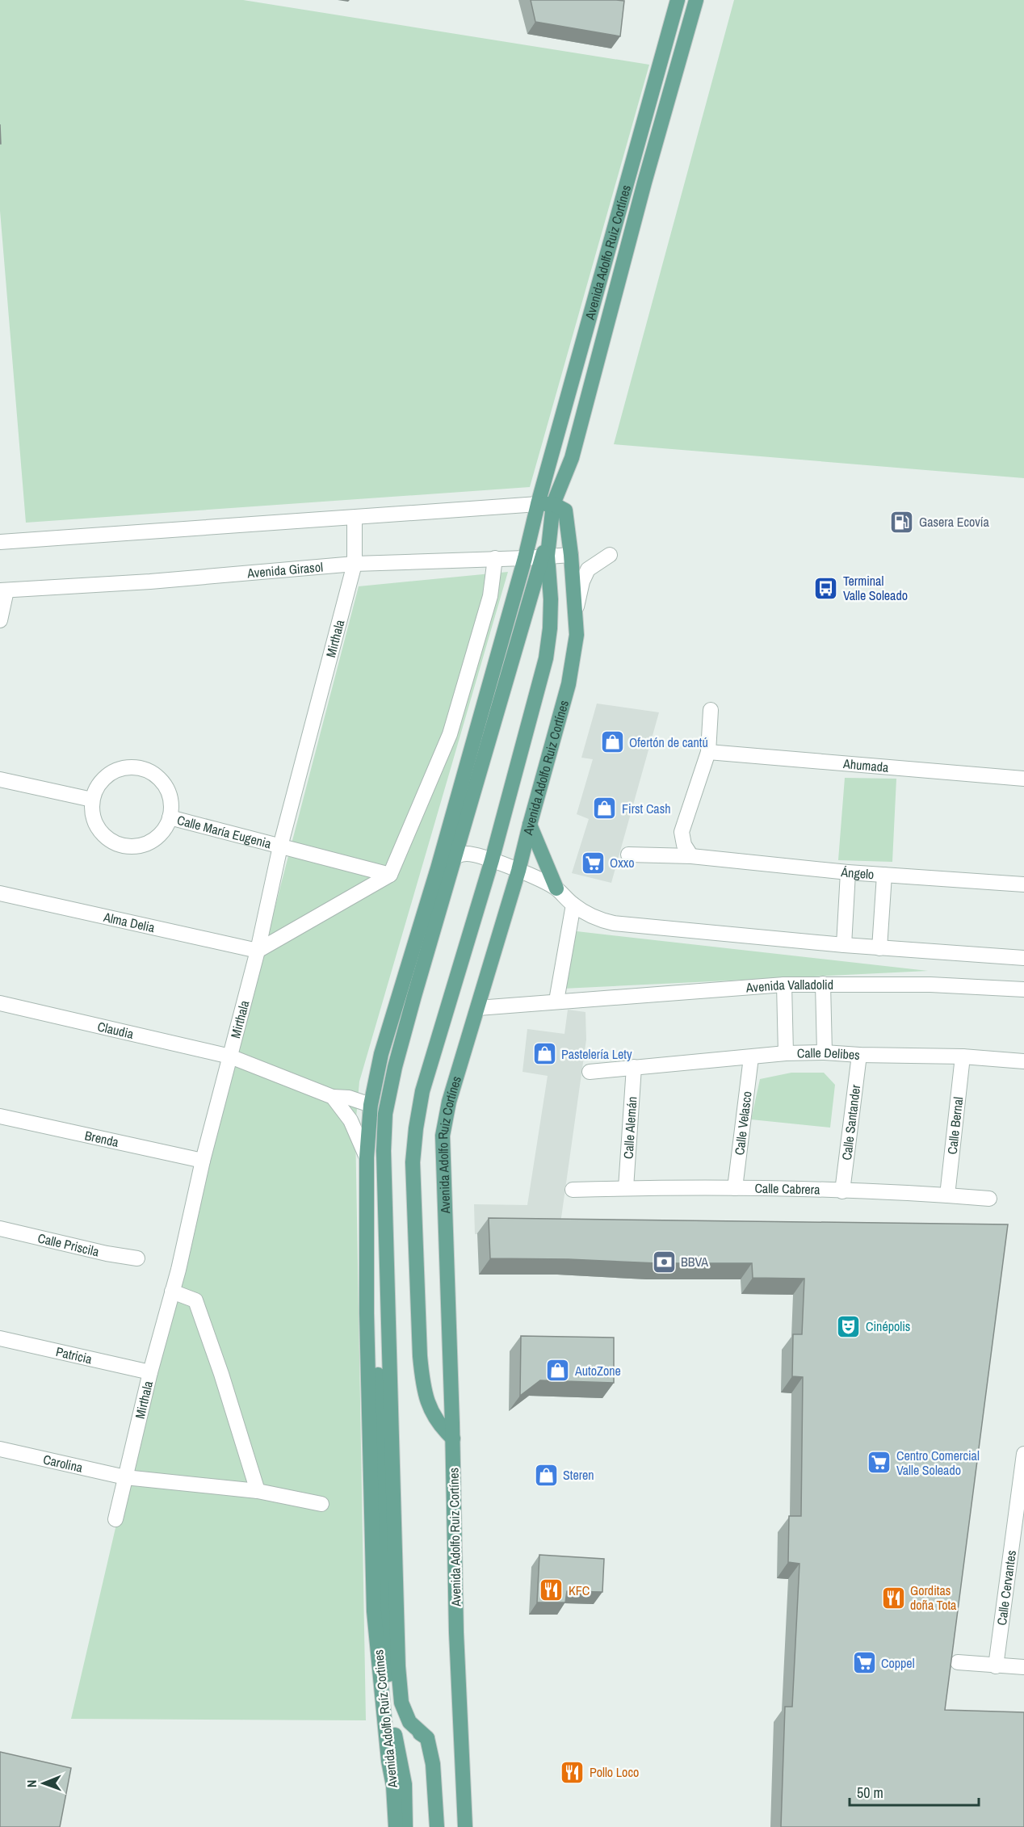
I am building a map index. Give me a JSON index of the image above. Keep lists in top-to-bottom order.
{
  "streets": {
    "main road": ["Avenida Adolfo Ruiz Cortínes", "Avenida Adolfo Ruíz Cortines"],
    "street": [
      "Avenida Girasol",
      "Mirthala",
      "Ahumada",
      "Calle María Eugenia",
      "Ángelo",
      "Alma Delia",
      "Avenida Valladolid",
      "Claudia",
      "Calle Delibes",
      "Calle Velasco",
      "Calle Santander",
      "Calle Bernal",
      "Calle Alemán",
      "Brenda",
      "Calle Cabrera",
      "Calle Priscila",
      "Patricia",
      "Carolina",
      "Calle Cervantes"
    ]
  },
  "crossings": [
    ["Avenida Adolfo Ruiz Cortínes", "Avenida Girasol"],
    ["Avenida Adolfo Ruiz Cortínes", "Avenida Valladolid"],
    ["Avenida Adolfo Ruiz Cortínes", "Claudia"],
    ["Avenida Girasol", "Mirthala"],
    ["Mirthala", "Calle María Eugenia"],
    ["Mirthala", "Alma Delia"],
    ["Mirthala", "Claudia"],
    ["Mirthala", "Brenda"],
    ["Mirthala", "Patricia"],
    ["Mirthala", "Carolina"],
    ["Calle Delibes", "Calle Velasco"],
    ["Calle Delibes", "Calle Santander"],
    ["Calle Delibes", "Calle Bernal"],
    ["Calle Delibes", "Calle Alemán"],
    ["Calle Velasco", "Calle Cabrera"],
    ["Calle Santander", "Calle Cabrera"],
    ["Calle Bernal", "Calle Cabrera"],
    ["Calle Alemán", "Calle Cabrera"]
  ],
  "places": {
    "fuel station": ["Gasera Ecovía"],
    "bus stop": ["Terminal Valle Soleado"],
    "shop": [
      "Ofertón de cantú",
      "First Cash",
      "Pastelería Lety",
      "AutoZone",
      "Steren"
    ],
    "supermarket": ["Oxxo", "Centro Comercial Valle Soleado", "Coppel"],
    "bank": ["BBVA"],
    "theatre": ["Cinépolis"],
    "restaurant": ["KFC", "Gorditas doña Tota", "Pollo Loco"]
  },
  "scale_bar": "50 m",
  "north": "left"
}
